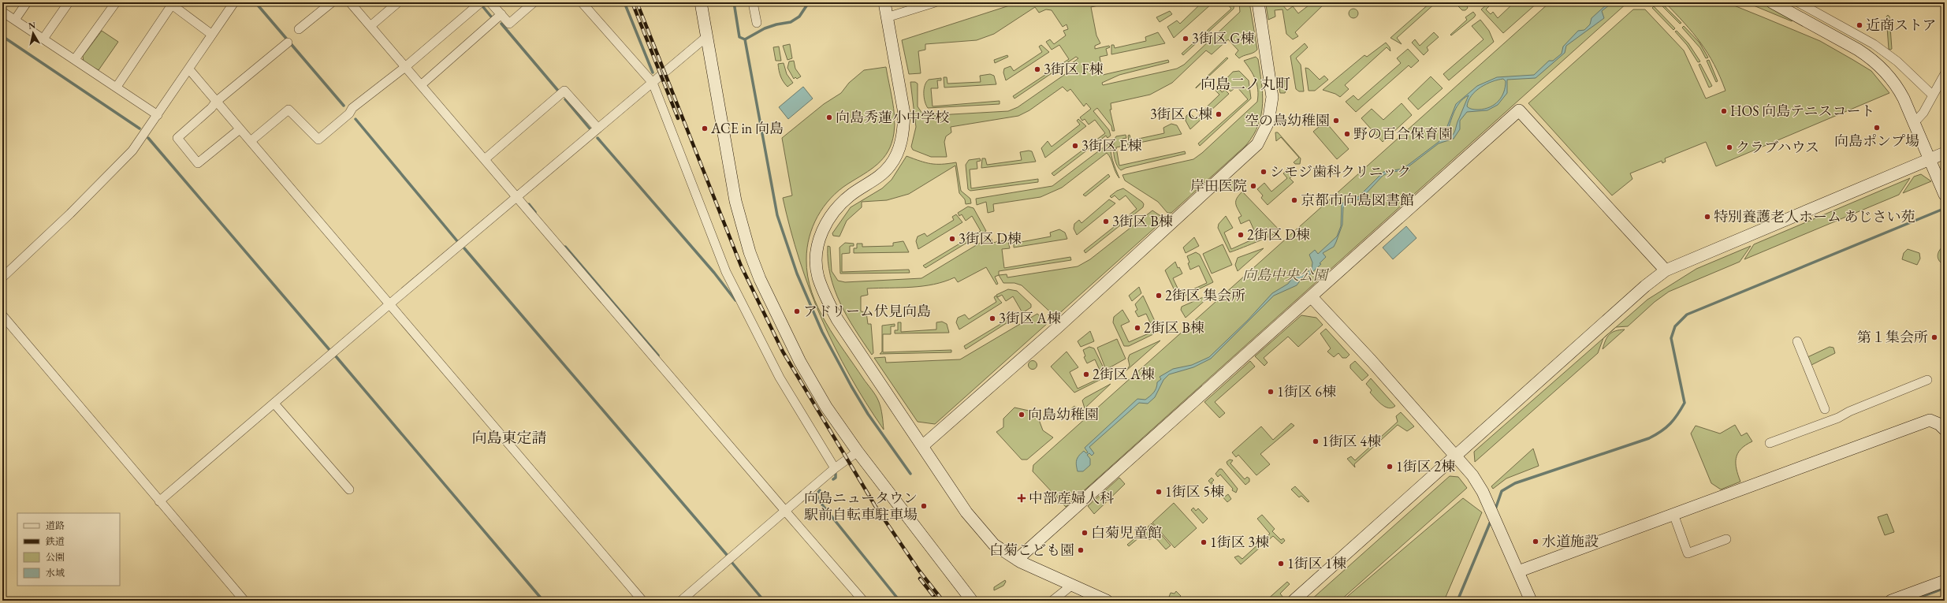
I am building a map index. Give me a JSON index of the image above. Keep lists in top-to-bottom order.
{
  "districts": ["向島二ノ丸町", "向島東定請"],
  "parks": ["向島中央公園"],
  "places": {
    "other": [
      "近商ストア",
      "3街区 G棟",
      "3街区 F棟",
      "HOS 向島テニスコート",
      "3街区 C棟",
      "向島秀蓮小中学校",
      "空の鳥幼稚園",
      "向島ポンプ場",
      "ACE in 向島",
      "野の百合保育園",
      "3街区 E棟",
      "クラブハウス",
      "シモジ歯科クリニック",
      "岸田医院",
      "京都市向島図書館",
      "特別養護老人ホーム あじさい苑",
      "3街区 B棟",
      "2街区 D棟",
      "3街区 D棟",
      "2街区 集会所",
      "アドリーム伏見向島",
      "3街区 A棟",
      "2街区 B棟",
      "第１集会所",
      "2街区 A棟",
      "1街区 6棟",
      "向島幼稚園",
      "1街区 4棟",
      "1街区 2棟",
      "1街区 5棟",
      "向島ニュータウン 駅前自転車駐車場",
      "白菊児童館",
      "水道施設",
      "1街区 3棟",
      "白菊こども園",
      "1街区 1棟"
    ],
    "health": ["中部産婦人科"]
  },
  "legend": [
    "道路",
    "鉄道",
    "公園",
    "水域"
  ],
  "north": "top"
}
